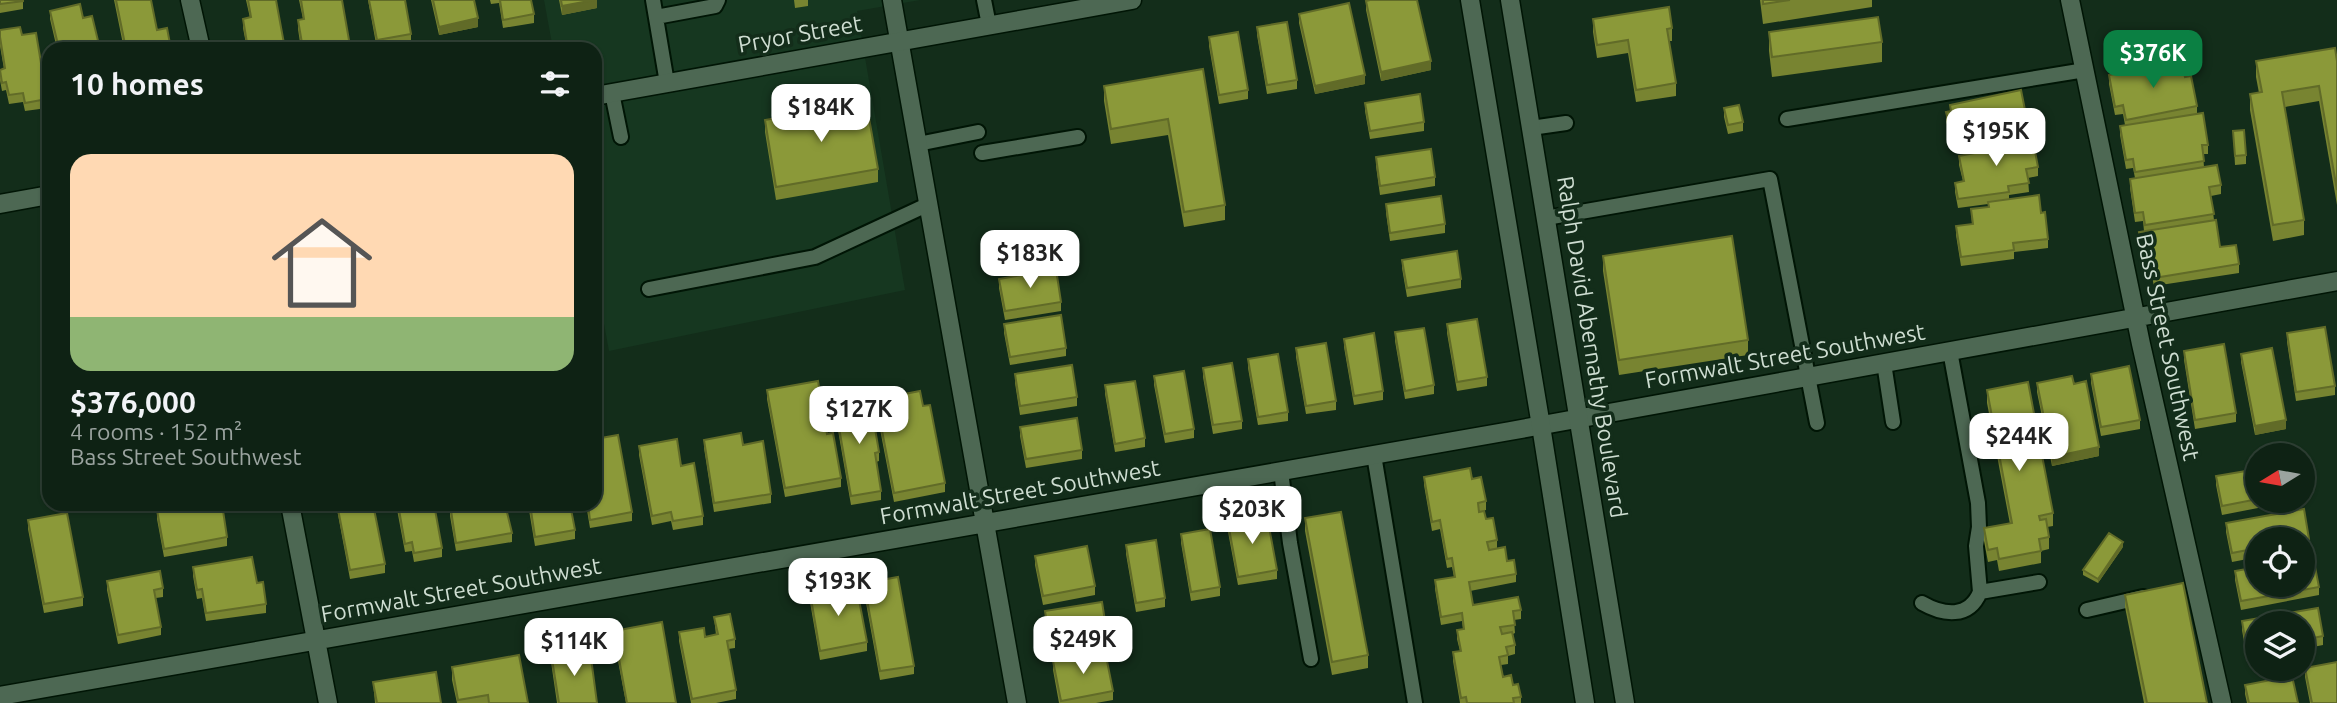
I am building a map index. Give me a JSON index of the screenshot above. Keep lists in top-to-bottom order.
{
  "streets": {
    "street": [
      "Pryor Street",
      "Ralph David Abernathy Boulevard",
      "Bass Street Southwest",
      "Formwalt Street Southwest"
    ]
  },
  "crossings": [
    ["Ralph David Abernathy Boulevard", "Formwalt Street Southwest"],
    ["Bass Street Southwest", "Formwalt Street Southwest"]
  ],
  "north": "left",
  "page": {
    "price": [
      "$376K",
      "$184K",
      "$195K",
      "$183K",
      "$127K",
      "$244K",
      "$203K",
      "$193K",
      "$249K",
      "$114K"
    ],
    "heading": "10 homes",
    "list": [
      {
        "name": "$376,000",
        "note": "4 rooms · 152 m² · Bass Street Southwest"
      }
    ]
  }
}
